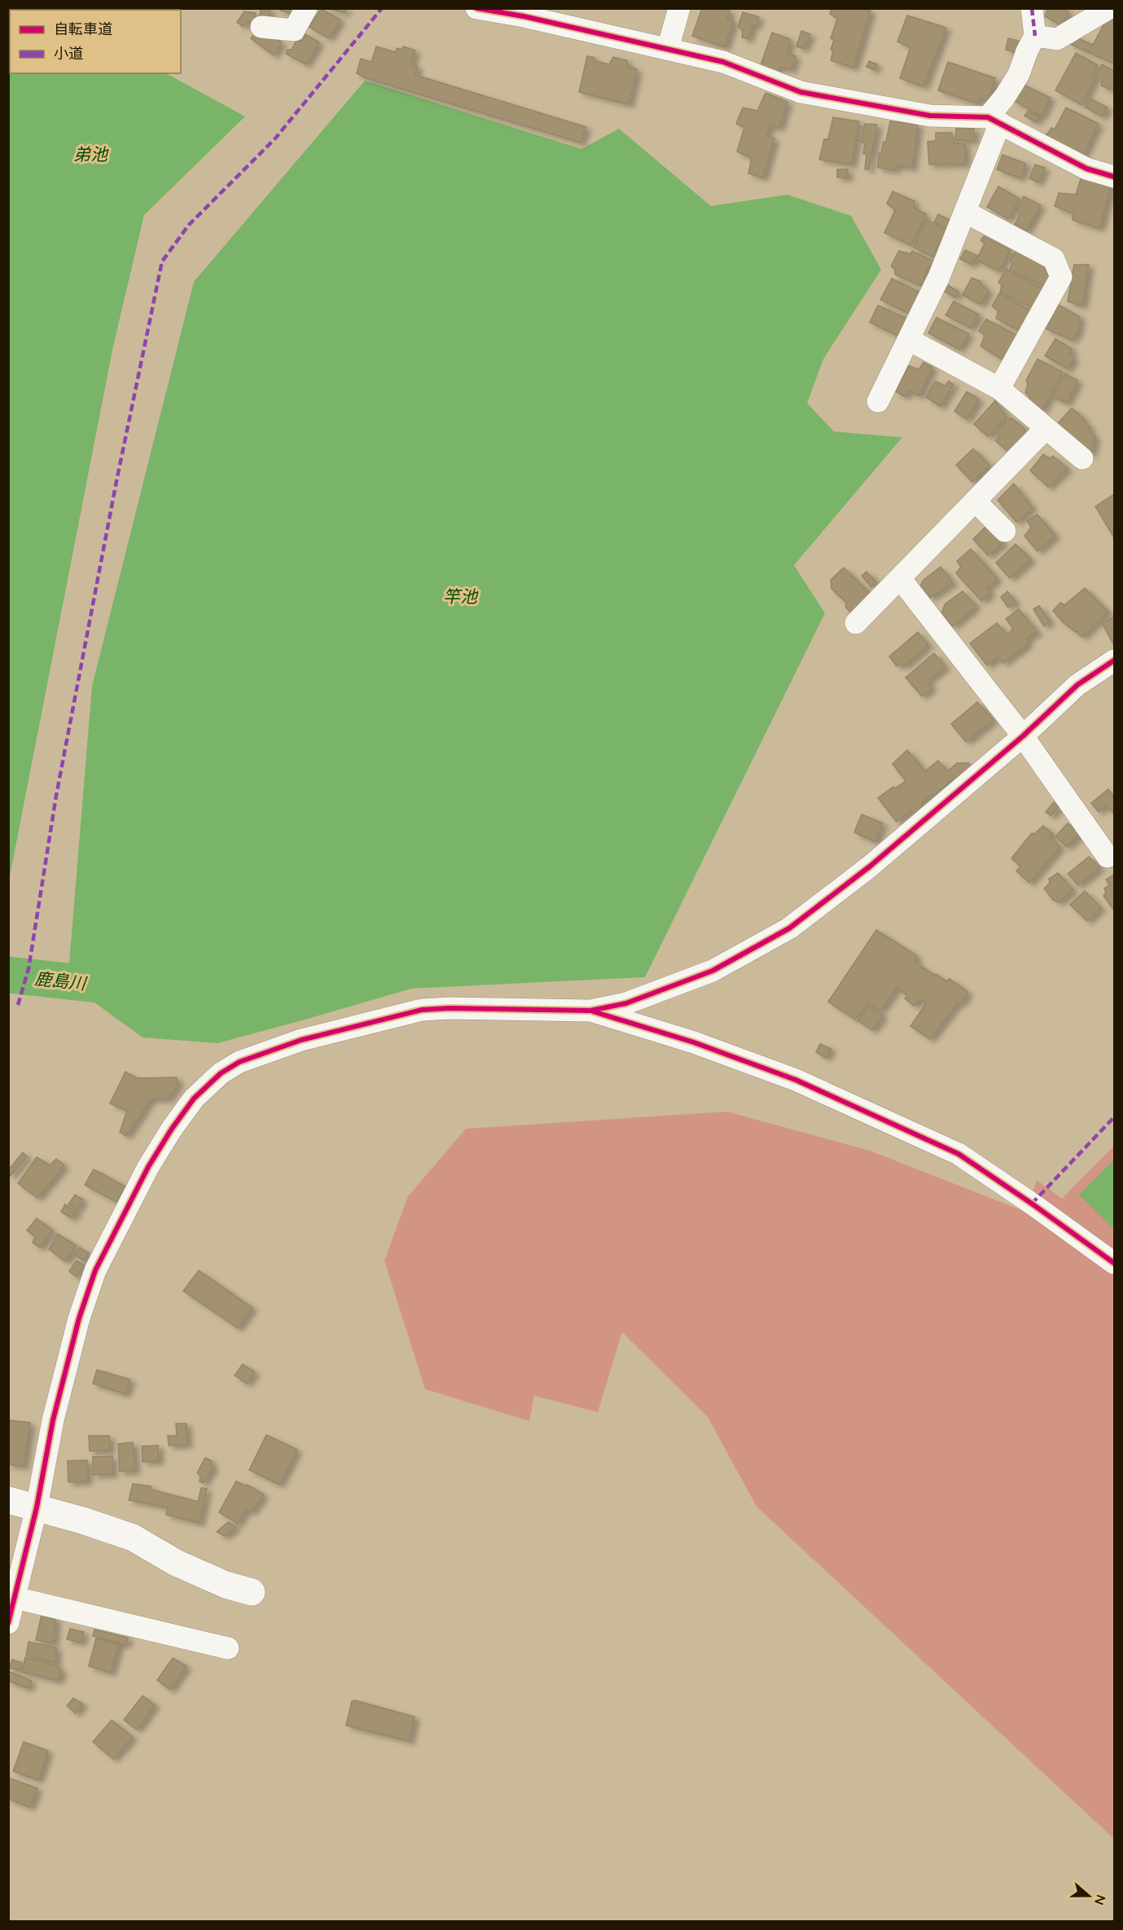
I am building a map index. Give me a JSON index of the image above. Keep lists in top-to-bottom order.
{
  "water": ["弟池", "竿池", "鹿島川"],
  "legend": ["自転車道", "小道"],
  "north": "right"
}
